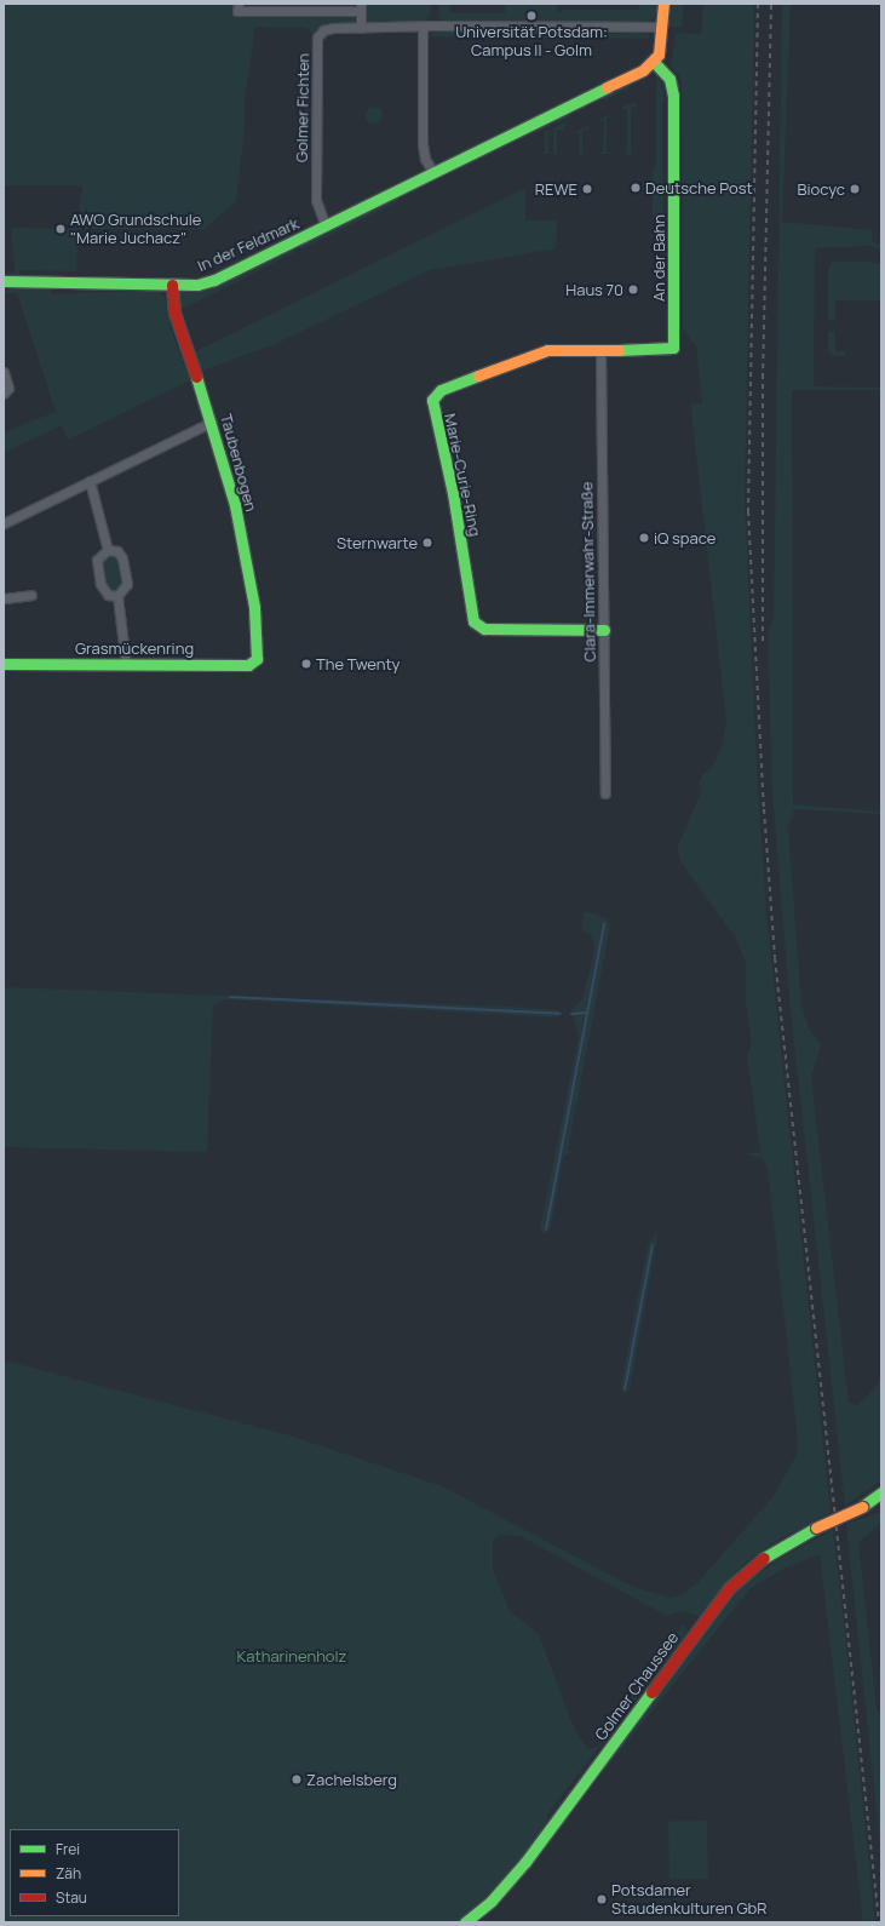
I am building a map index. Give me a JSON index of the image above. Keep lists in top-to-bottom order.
{
  "streets": {
    "street": [
      "Golmer Fichten",
      "In der Feldmark",
      "An der Bahn",
      "Taubenbogen",
      "Marie-Curie-Ring",
      "Clara-Immerwahr-Straße",
      "Grasmückenring",
      "Golmer Chaussee"
    ]
  },
  "crossings": [
    ["Golmer Fichten", "In der Feldmark"],
    ["In der Feldmark", "An der Bahn"],
    ["In der Feldmark", "Taubenbogen"],
    ["An der Bahn", "Marie-Curie-Ring"],
    ["Taubenbogen", "Grasmückenring"],
    ["Marie-Curie-Ring", "Clara-Immerwahr-Straße"]
  ],
  "parks": ["Katharinenholz"],
  "places": [
    "Universität Potsdam: Campus II - Golm",
    "Deutsche Post",
    "REWE",
    "Biocyc",
    "AWO Grundschule \"Marie Juchacz\"",
    "Haus 70",
    "iQ space",
    "Sternwarte",
    "The Twenty",
    "Zachelsberg",
    "Potsdamer Staudenkulturen GbR"
  ],
  "legend": ["Frei", "Zäh", "Stau"]
}
